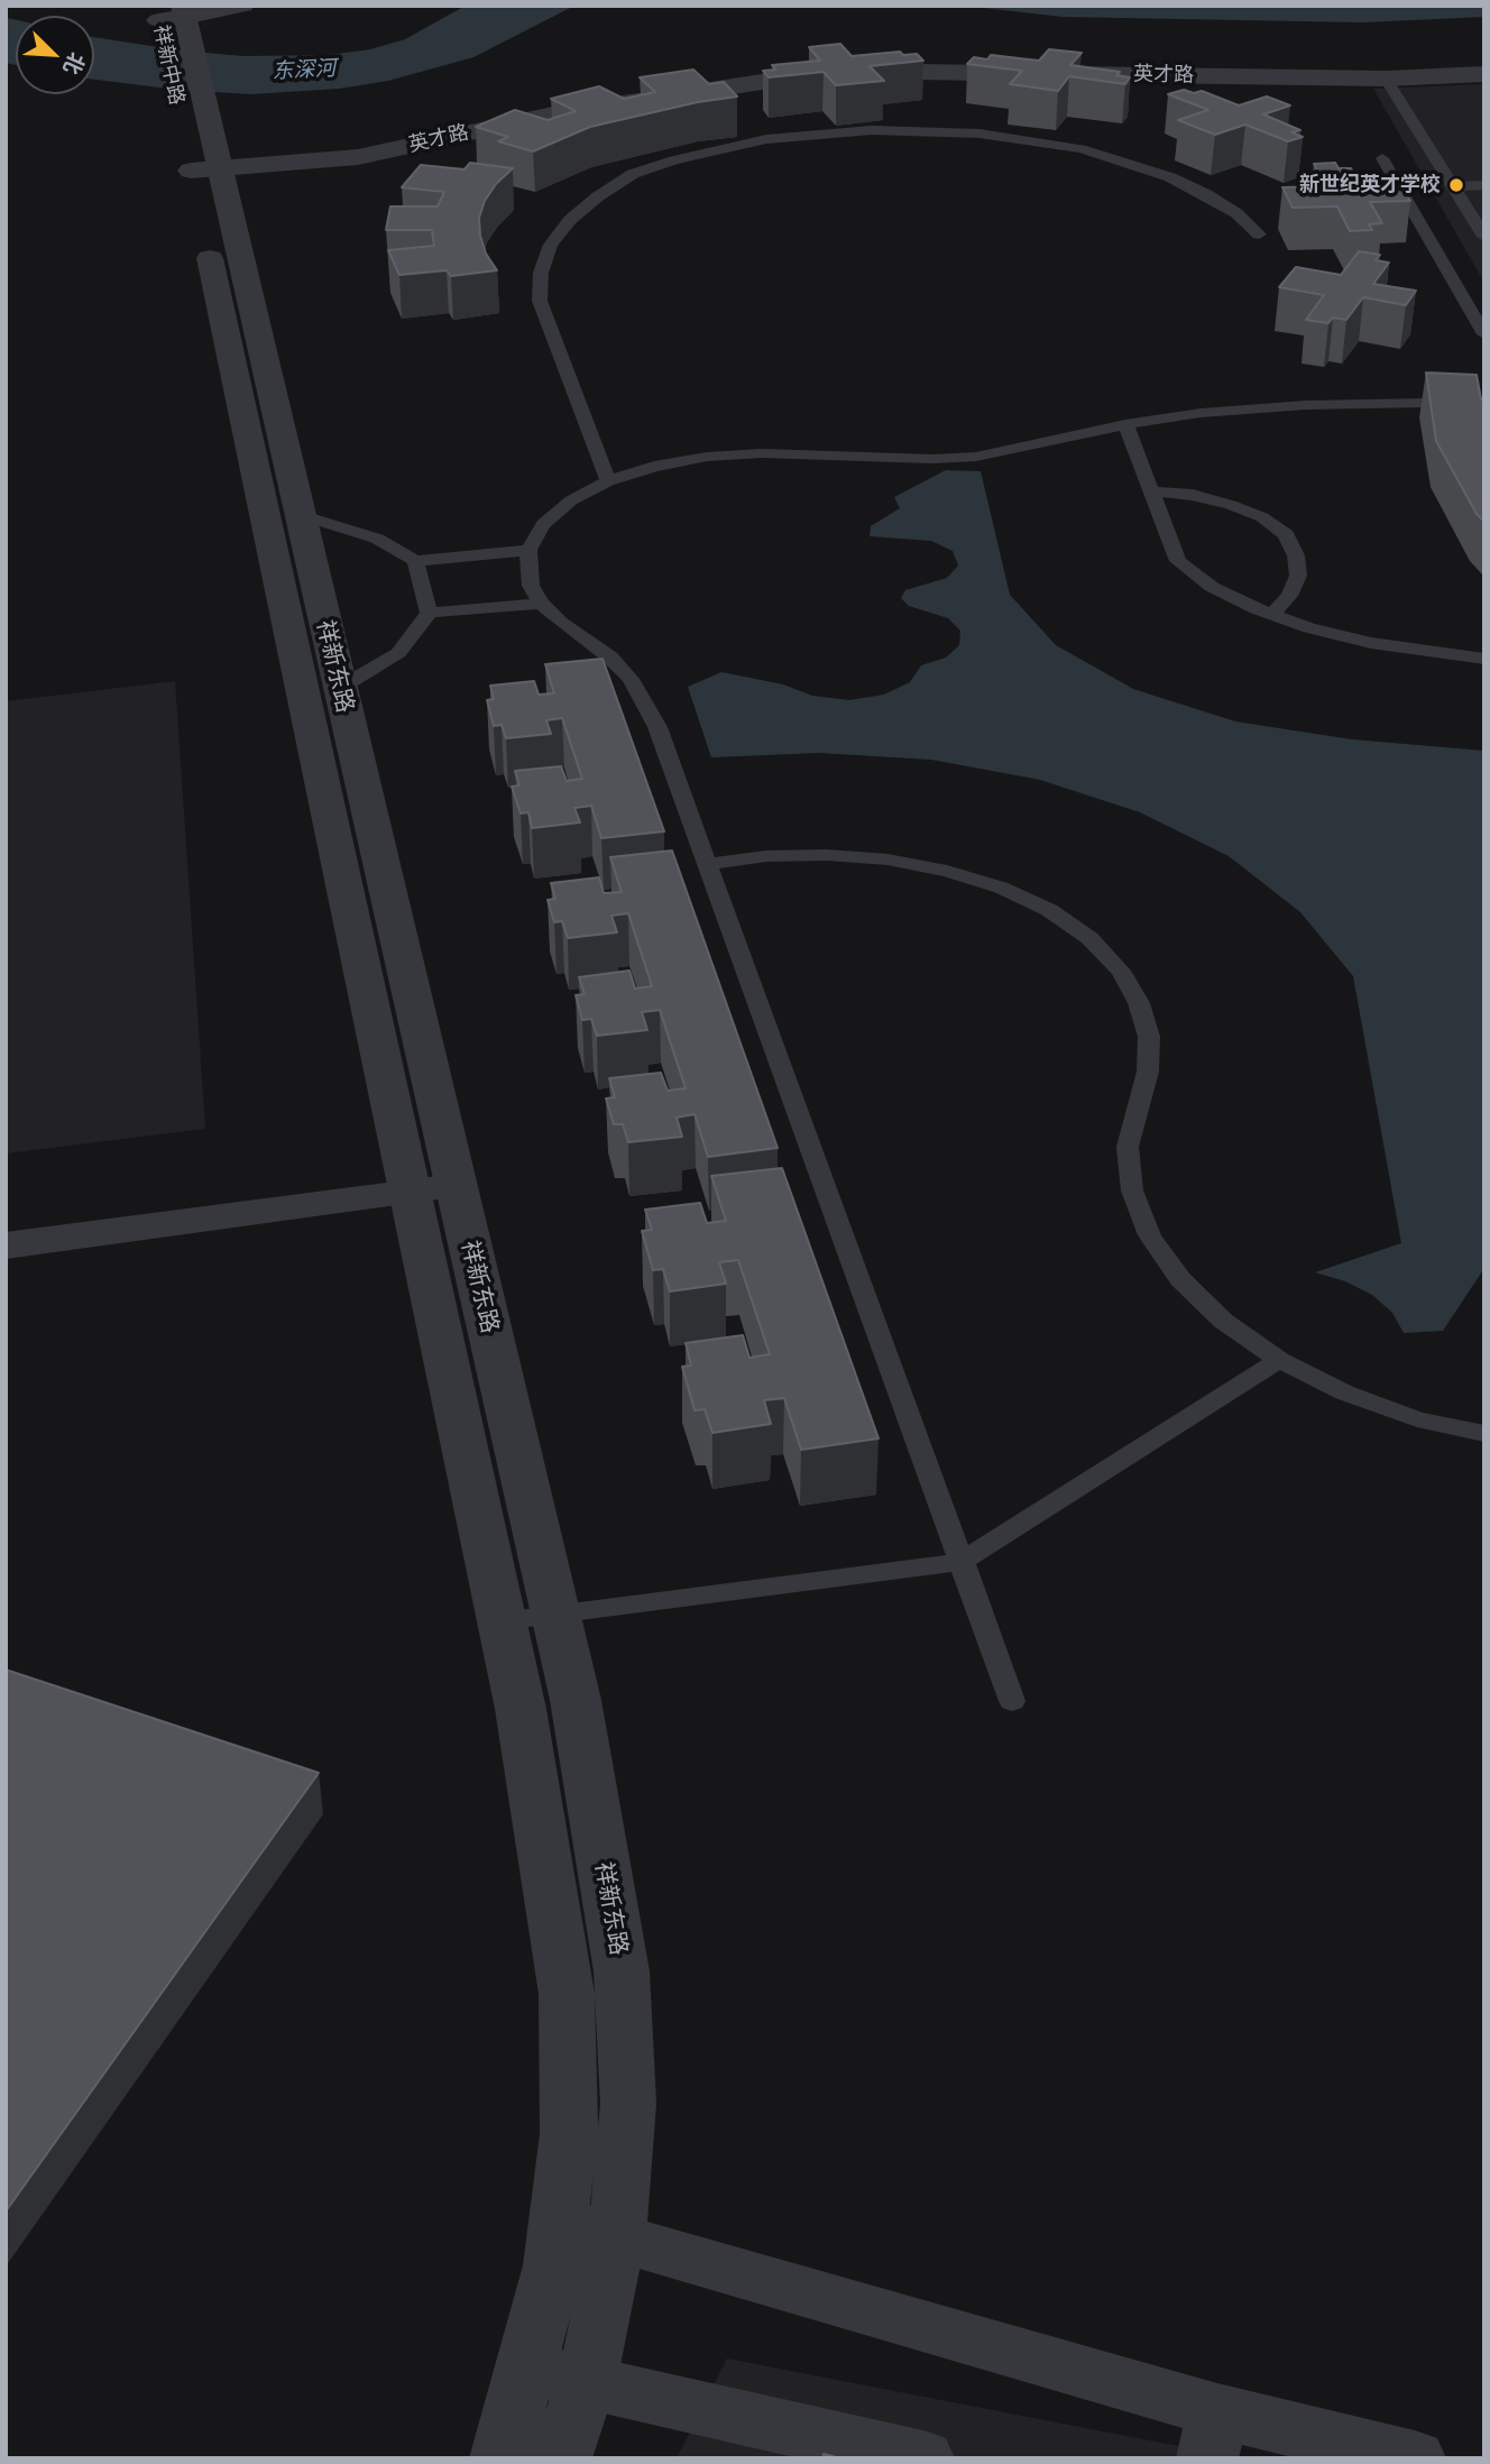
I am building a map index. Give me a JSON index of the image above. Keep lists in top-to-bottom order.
{
  "streets": {
    "street": ["祥新中路", "英才路", "祥新东路"]
  },
  "crossings": [
    ["祥新中路", "祥新东路"],
    ["英才路", "祥新东路"]
  ],
  "water": ["东深河"],
  "places": ["新世纪英才学校"],
  "north": "bottom right"
}
